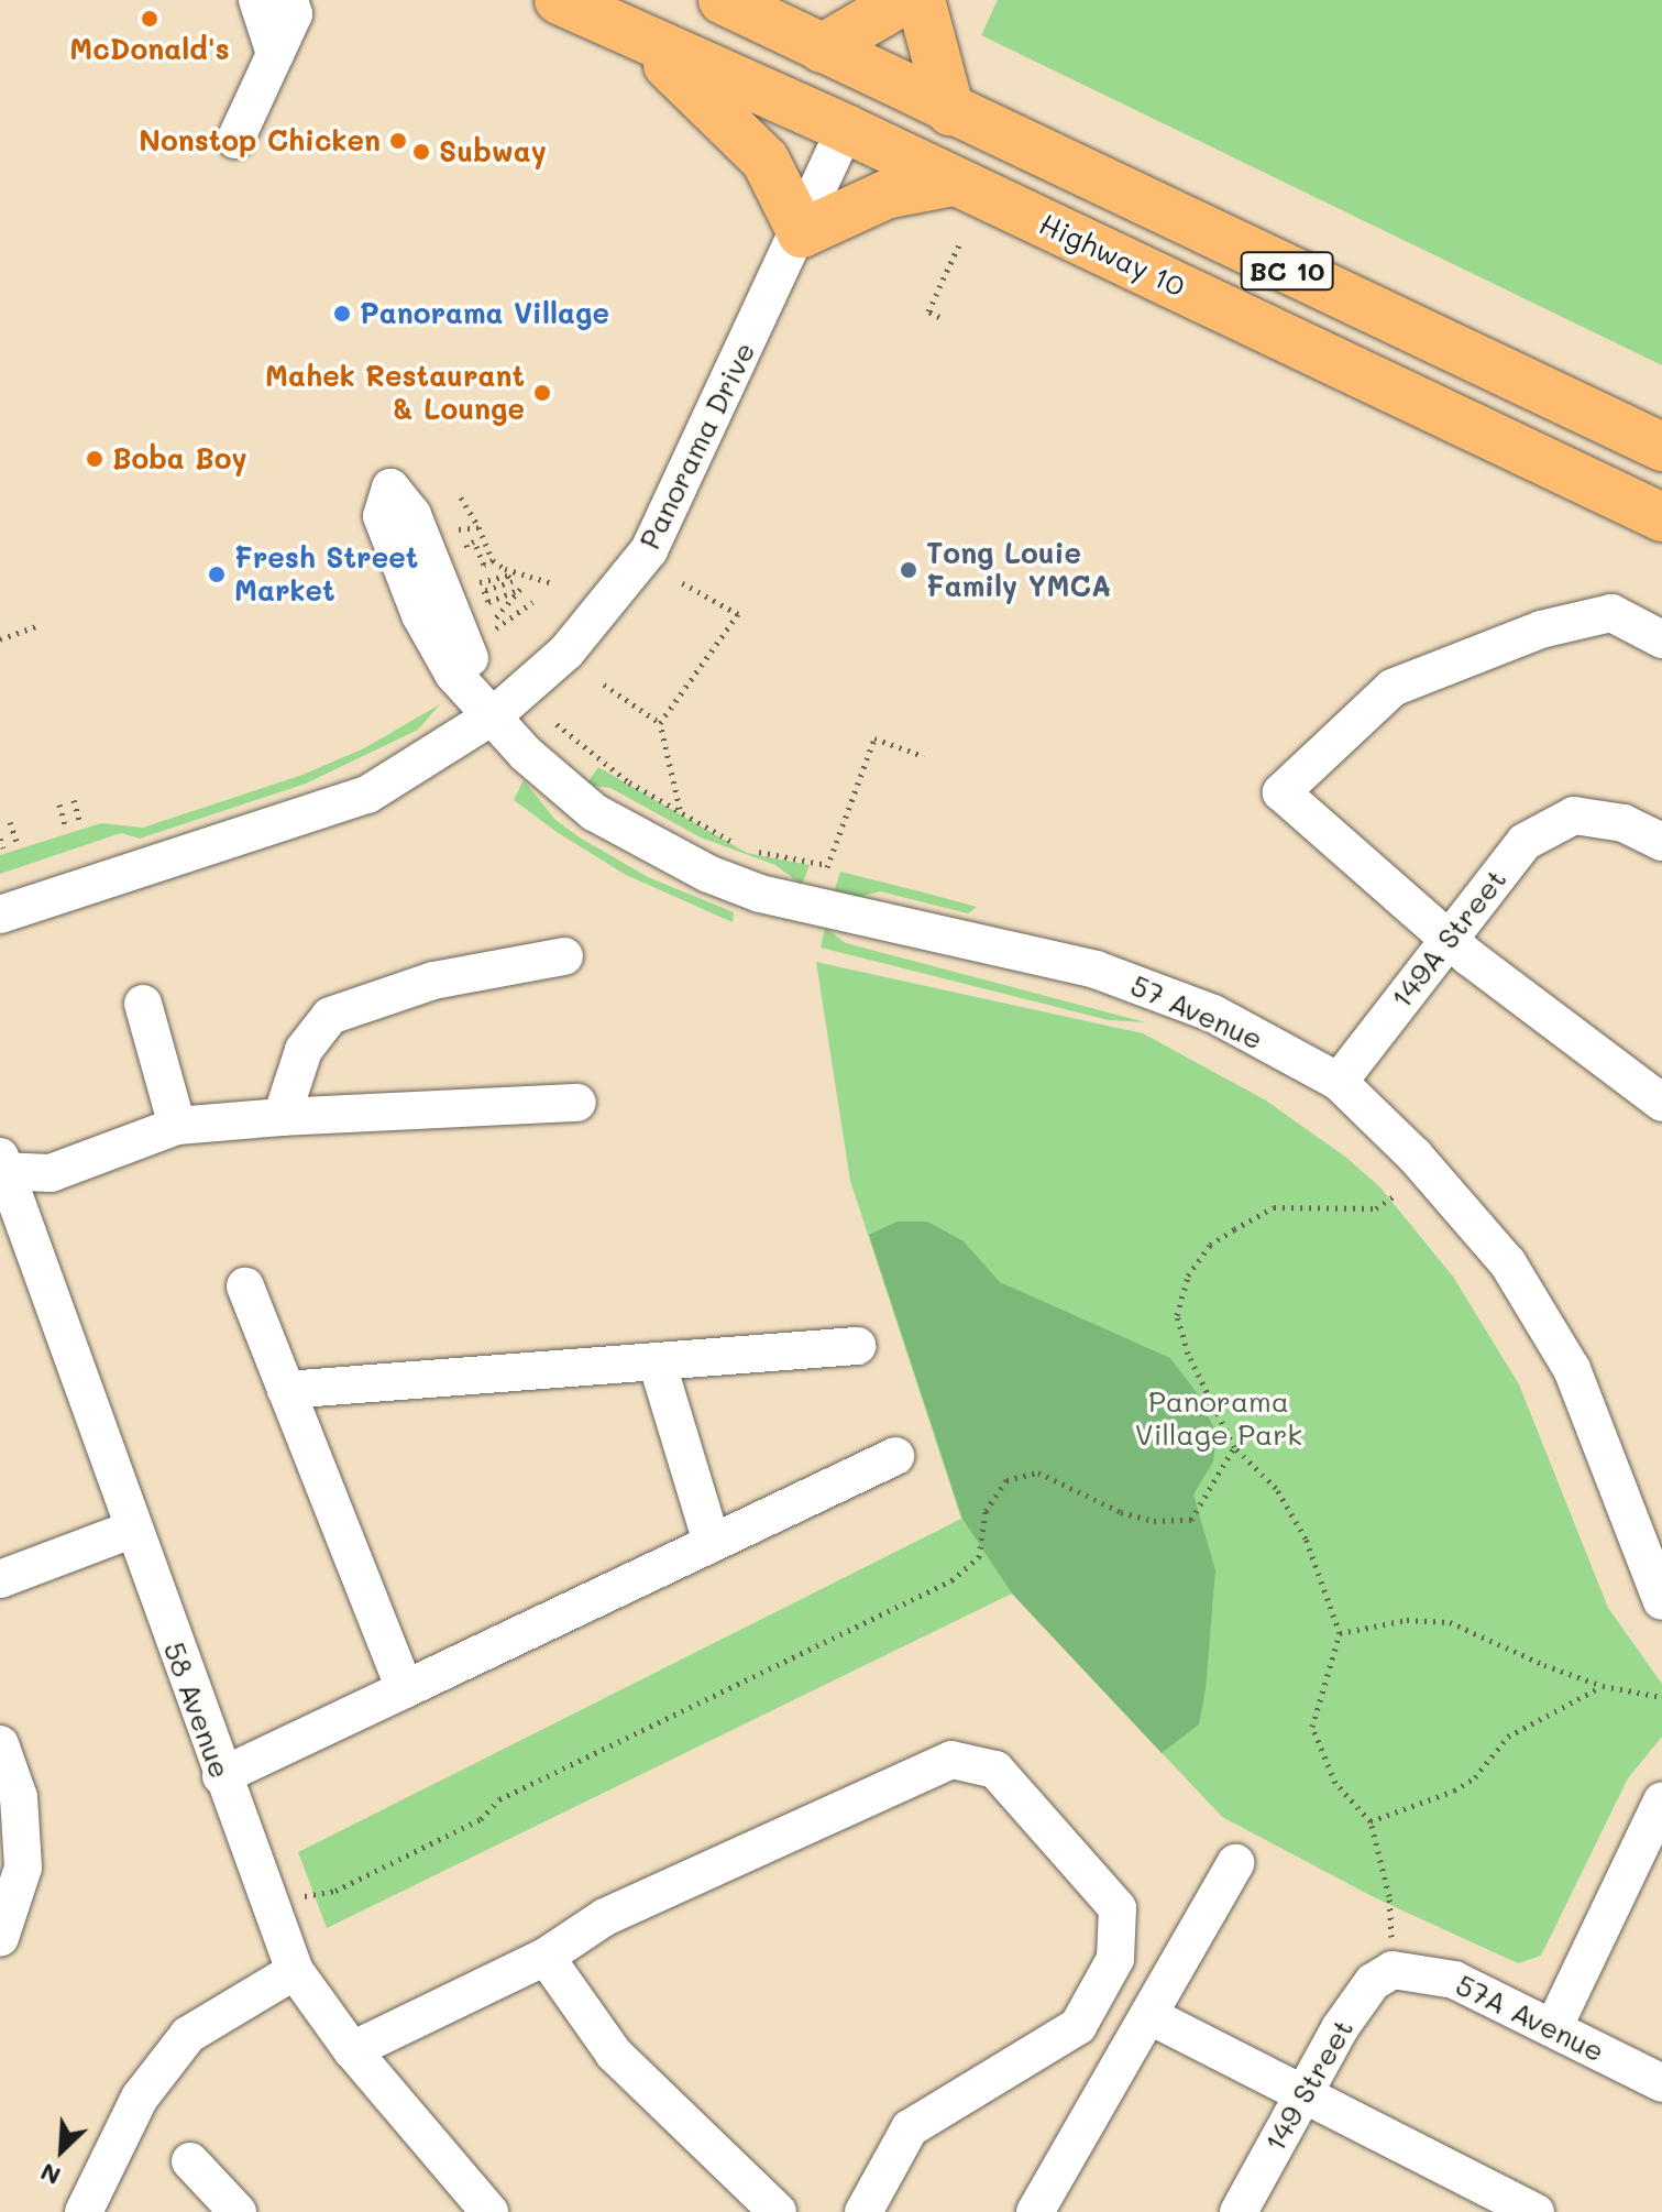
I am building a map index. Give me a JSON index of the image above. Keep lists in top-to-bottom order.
{
  "streets": {
    "highway": ["Highway 10", "BC 10"],
    "street": [
      "Panorama Drive",
      "149A Street",
      "57 Avenue",
      "58 Avenue",
      "57A Avenue",
      "149 Street"
    ]
  },
  "crossings": [
    ["Highway 10", "Panorama Drive"],
    ["Panorama Drive", "57 Avenue"],
    ["149A Street", "57 Avenue"],
    ["57A Avenue", "149 Street"]
  ],
  "parks": ["Panorama Village Park"],
  "places": [
    "McDonald's",
    "Nonstop Chicken",
    "Subway",
    "Panorama Village",
    "Mahek Restaurant & Lounge",
    "Boba Boy",
    "Tong Louie Family YMCA",
    "Fresh Street Market"
  ],
  "north": "bottom left"
}
